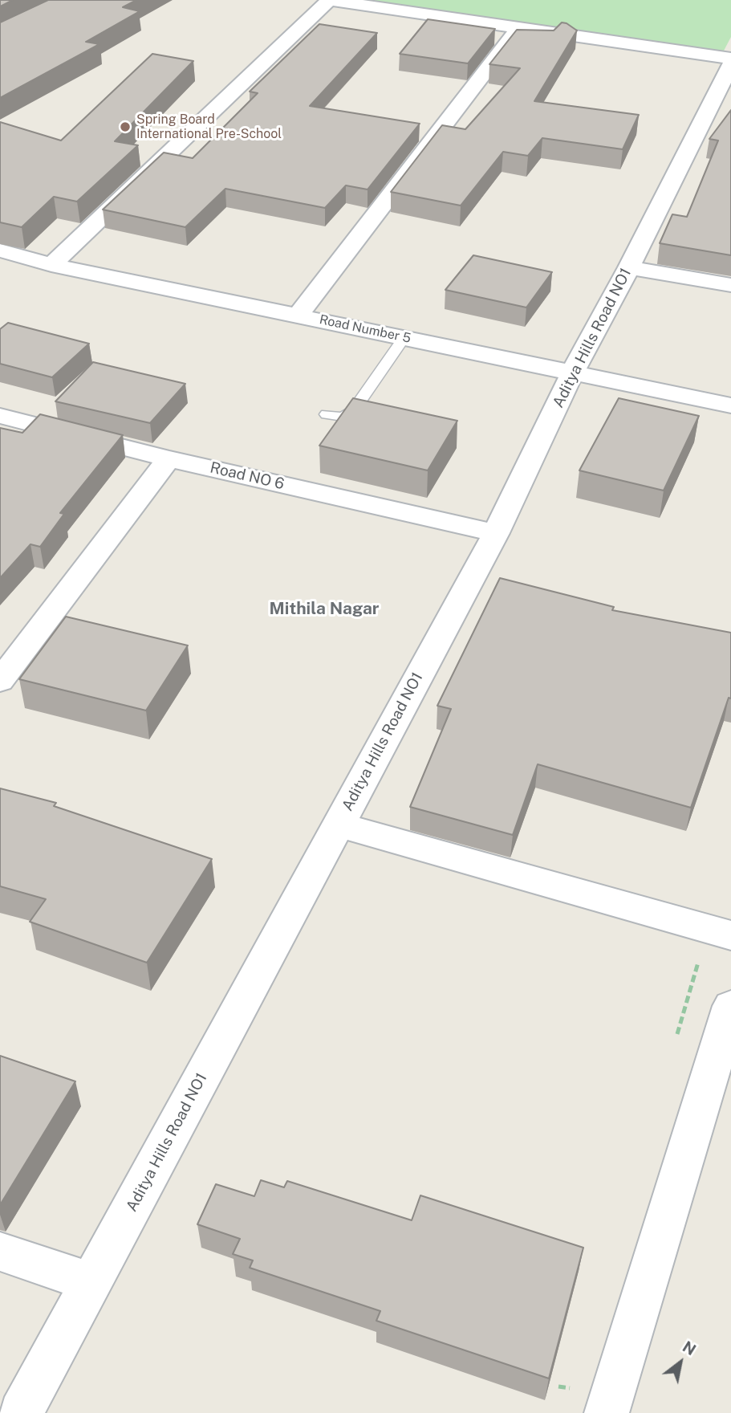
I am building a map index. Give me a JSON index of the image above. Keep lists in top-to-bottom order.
{
  "streets": {
    "street": ["Road Number 5", "Aditya Hills Road NO1", "Road NO 6"]
  },
  "crossings": [
    ["Road Number 5", "Aditya Hills Road NO1"],
    ["Aditya Hills Road NO1", "Road NO 6"]
  ],
  "districts": ["Mithila Nagar"],
  "places": ["Spring Board International Pre-School"],
  "north": "top right"
}
